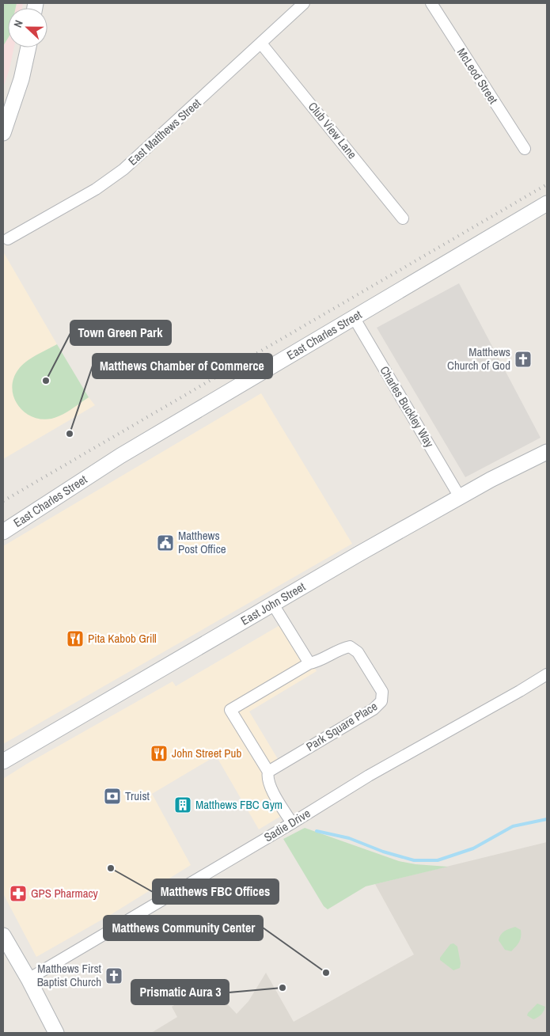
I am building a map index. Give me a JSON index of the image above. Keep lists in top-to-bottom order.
{
  "streets": {
    "main road": ["East Charles Street", "East John Street"],
    "street": [
      "McLeod Street",
      "Club View Lane",
      "East Matthews Street",
      "Charles Buckley Way",
      "Park Square Place",
      "Sadie Drive"
    ]
  },
  "crossings": [
    ["Club View Lane", "East Matthews Street"],
    ["East Charles Street", "Charles Buckley Way"],
    ["Charles Buckley Way", "East John Street"],
    ["Park Square Place", "Sadie Drive"]
  ],
  "places": {
    "church": ["Matthews Church of God", "Matthews First Baptist Church"],
    "other": [
      "Town Green Park",
      "Matthews Chamber of Commerce",
      "Matthews FBC Offices",
      "Matthews Community Center",
      "Prismatic Aura 3"
    ],
    "public building": ["Matthews Post Office"],
    "restaurant": ["Pita Kabob Grill", "John Street Pub"],
    "bank": ["Truist"],
    "building": ["Matthews FBC Gym"],
    "pharmacy": ["GPS Pharmacy"]
  },
  "north": "left"
}
